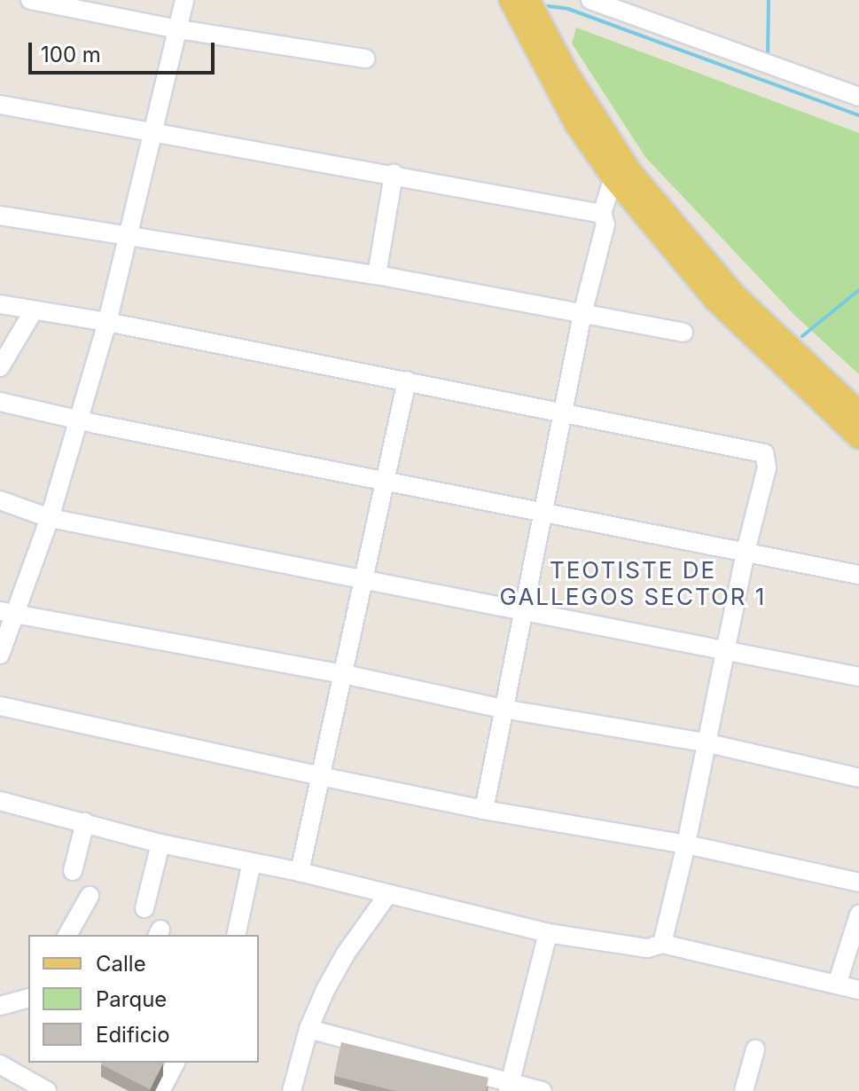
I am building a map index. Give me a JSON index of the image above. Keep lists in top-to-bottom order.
{
  "districts": ["TEOTISTE DE GALLEGOS SECTOR 1"],
  "legend": ["Calle", "Parque", "Edificio"],
  "scale_bar": "100 m"
}
